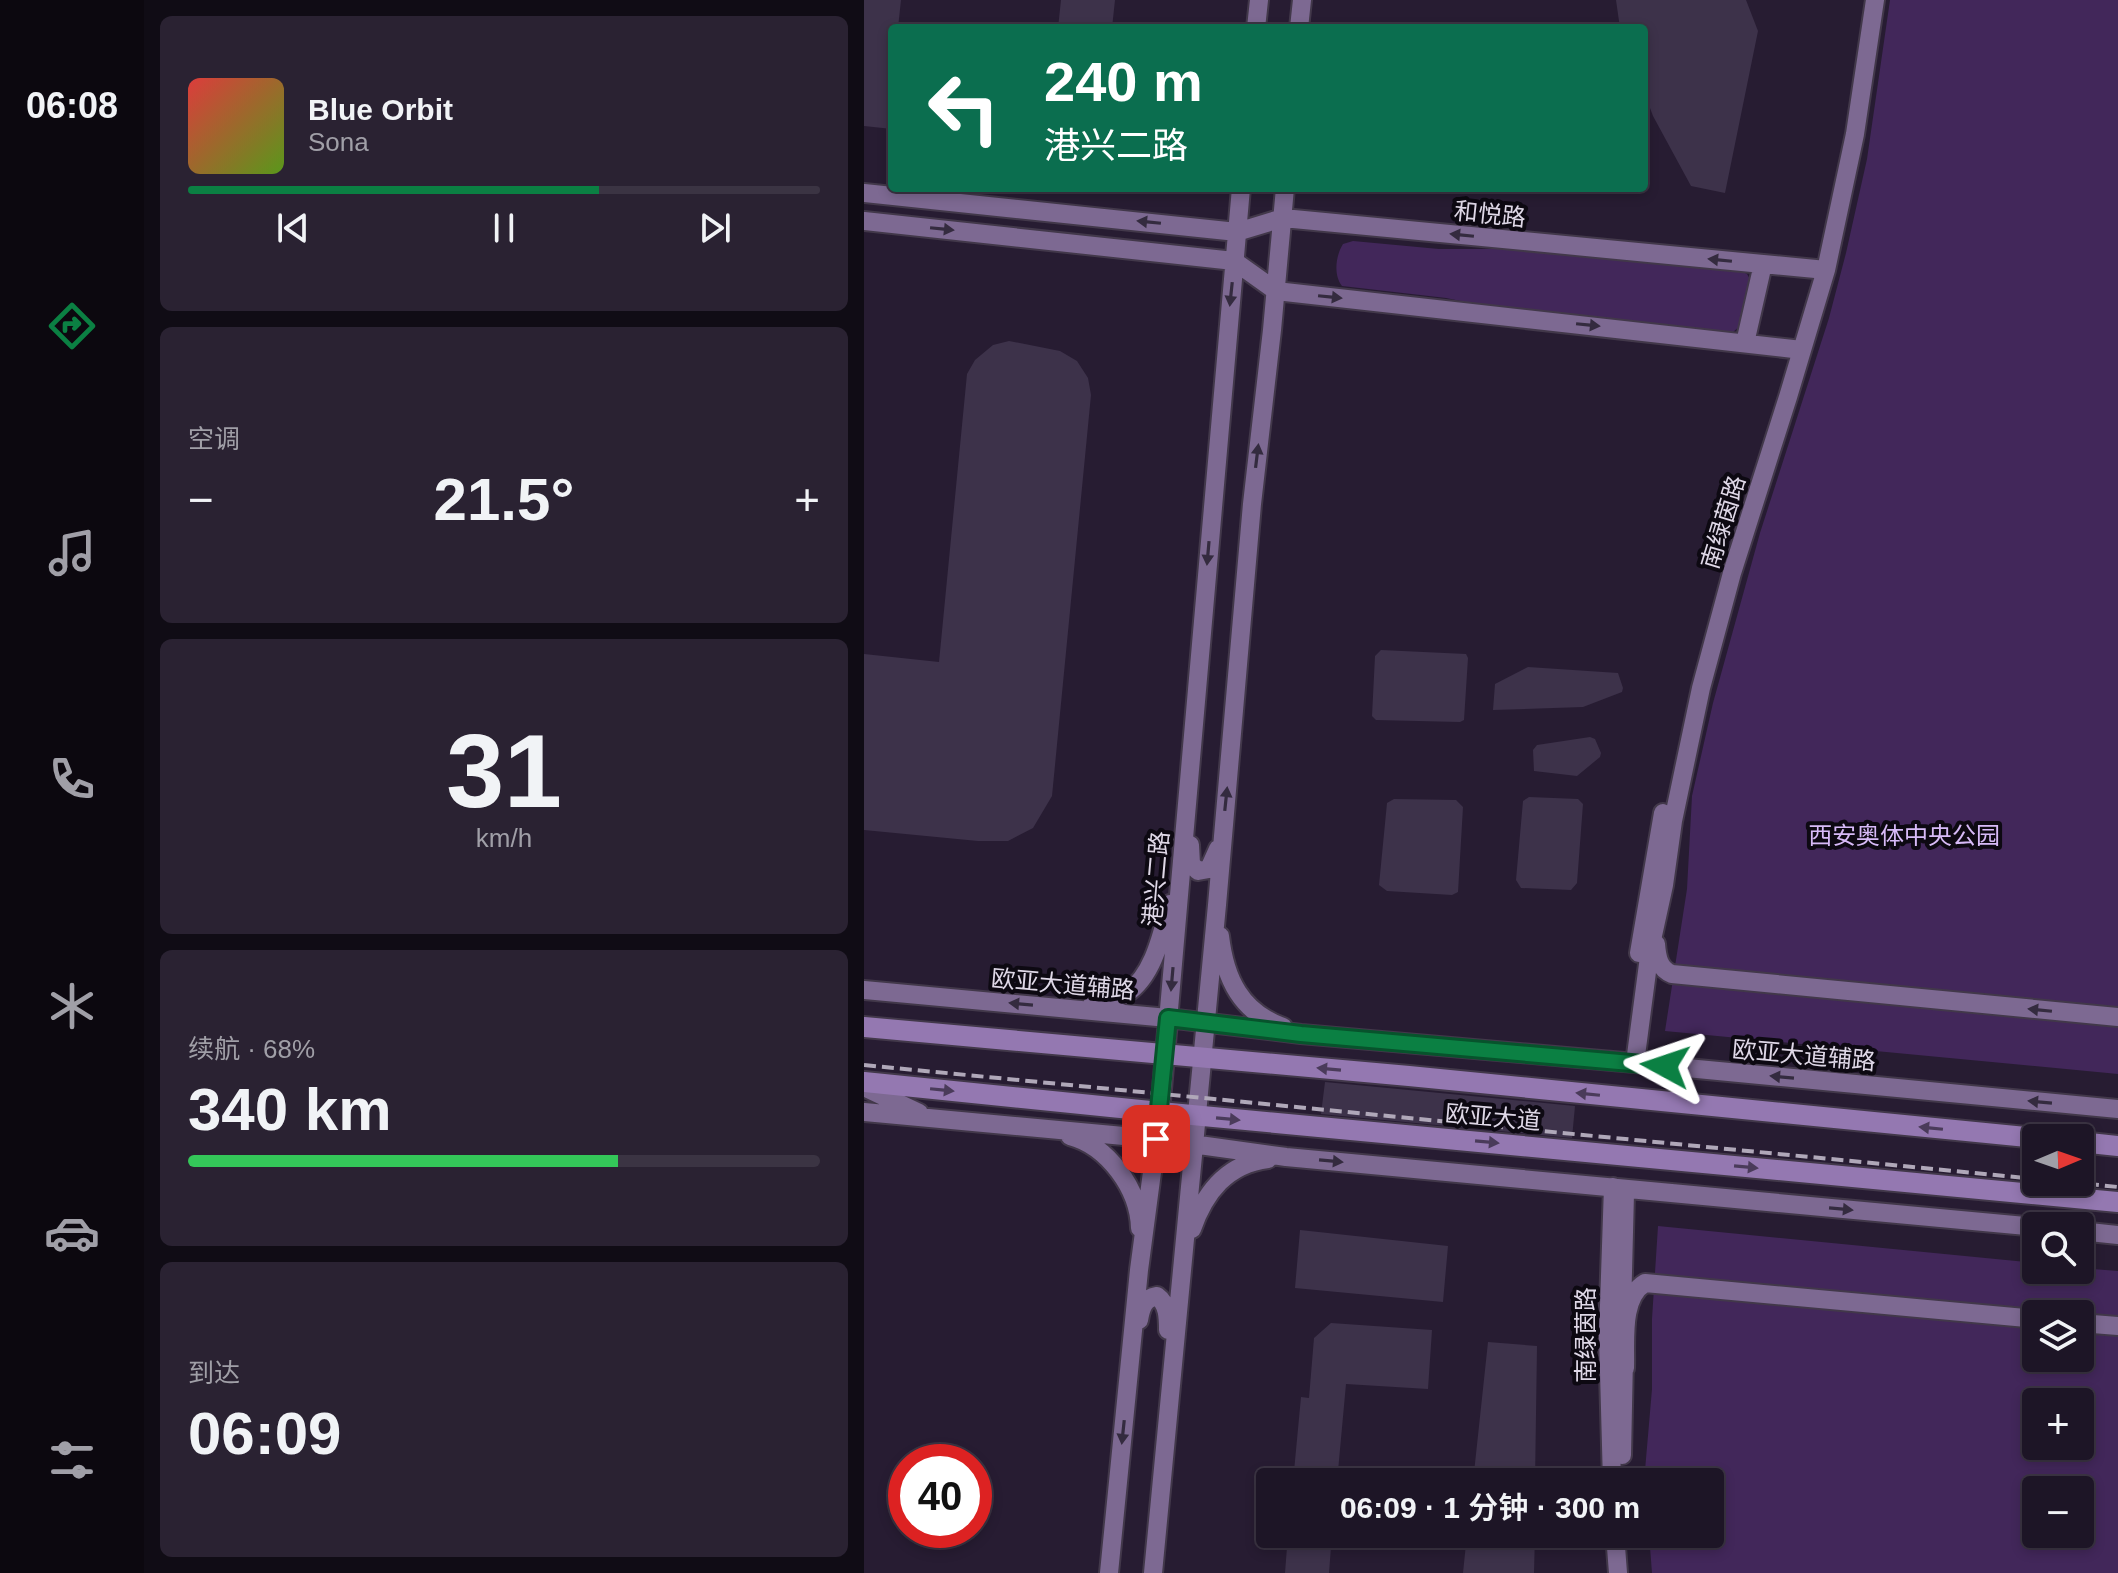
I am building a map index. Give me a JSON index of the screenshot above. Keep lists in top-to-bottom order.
{
  "streets": {
    "main road": ["欧亚大道"],
    "street": [
      "和悦路",
      "南绿茵路",
      "港兴二路",
      "欧亚大道辅路"
    ]
  },
  "crossings": [
    ["和悦路", "南绿茵路"],
    ["和悦路", "港兴二路"],
    ["南绿茵路", "欧亚大道辅路"],
    ["港兴二路", "欧亚大道辅路"],
    ["港兴二路", "欧亚大道"]
  ],
  "parks": ["西安奥体中央公园"],
  "north": "right",
  "page": {
    "tabs": "06:08",
    "turn": ["240 m", "港兴二路"],
    "song": ["Blue Orbit", "Sona"],
    "tile": [
      "空调",
      ["31", "km/h"],
      ["续航 · 68%", "340 km"],
      ["到达", "06:09"]
    ],
    "heat": ["−", "21.5°", "+"],
    "map_buttons": ["+", "−"],
    "limit": "40",
    "trip": "06:09 · 1 分钟 · 300 m"
  }
}
